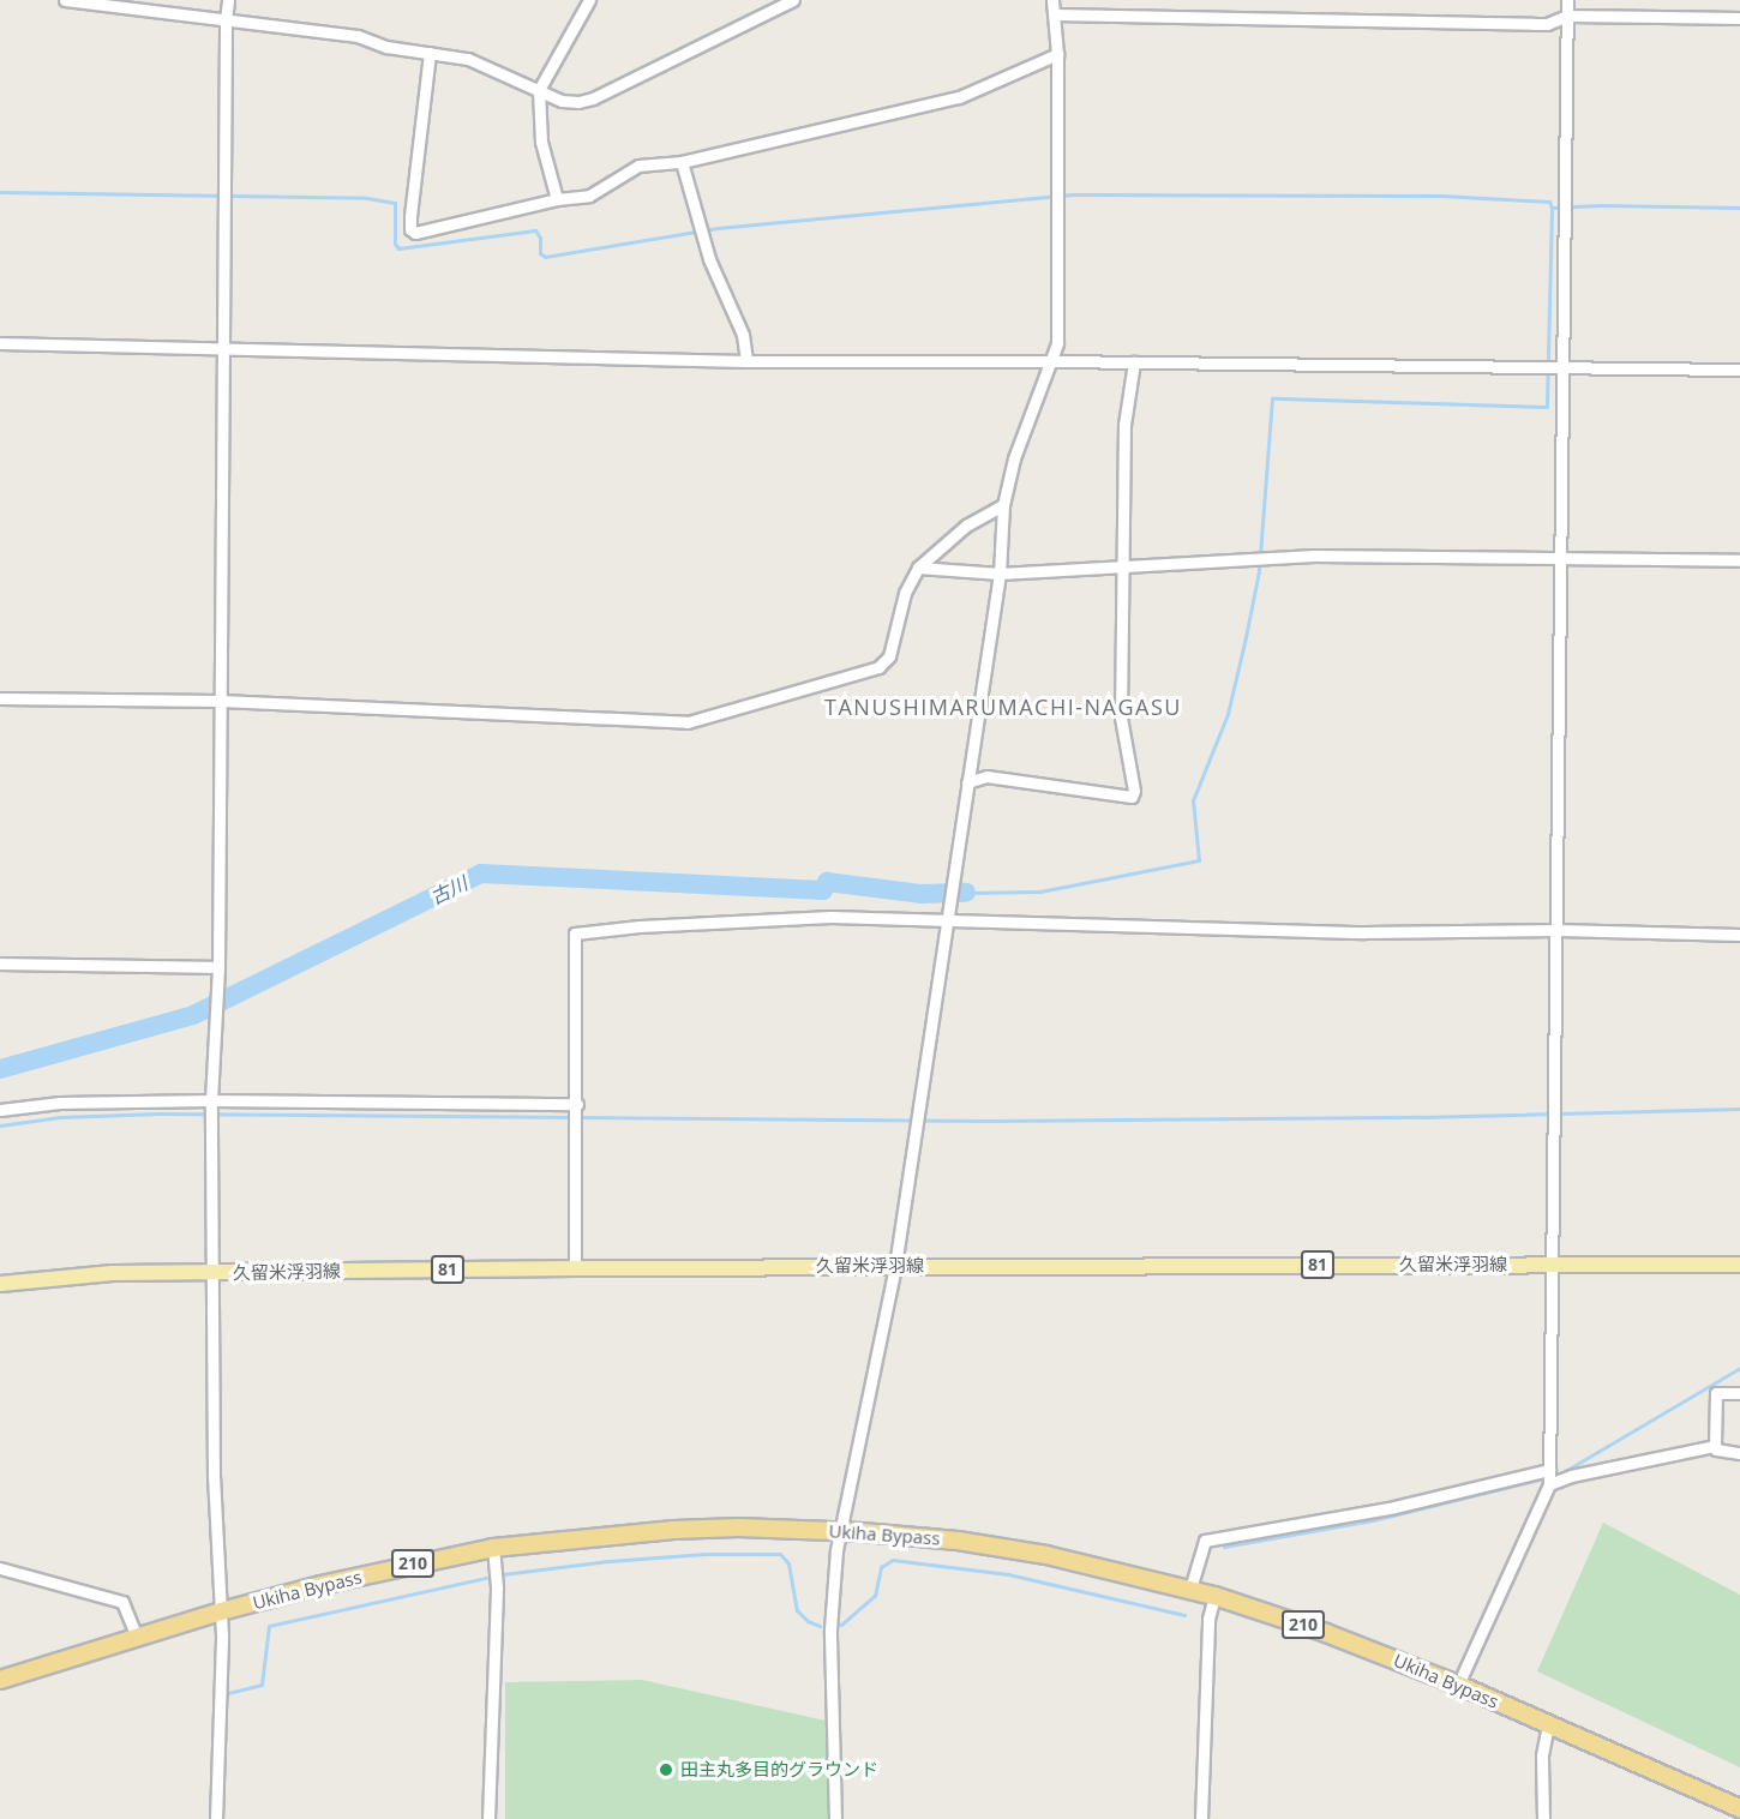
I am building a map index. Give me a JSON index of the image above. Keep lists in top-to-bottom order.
{
  "streets": {
    "highway": ["Ukiha Bypass", "210"],
    "main road": ["81", "久留米浮羽線"]
  },
  "districts": ["TANUSHIMARUMACHI-NAGASU"],
  "water": ["古川"],
  "places": ["田主丸多目的グラウンド"]
}
